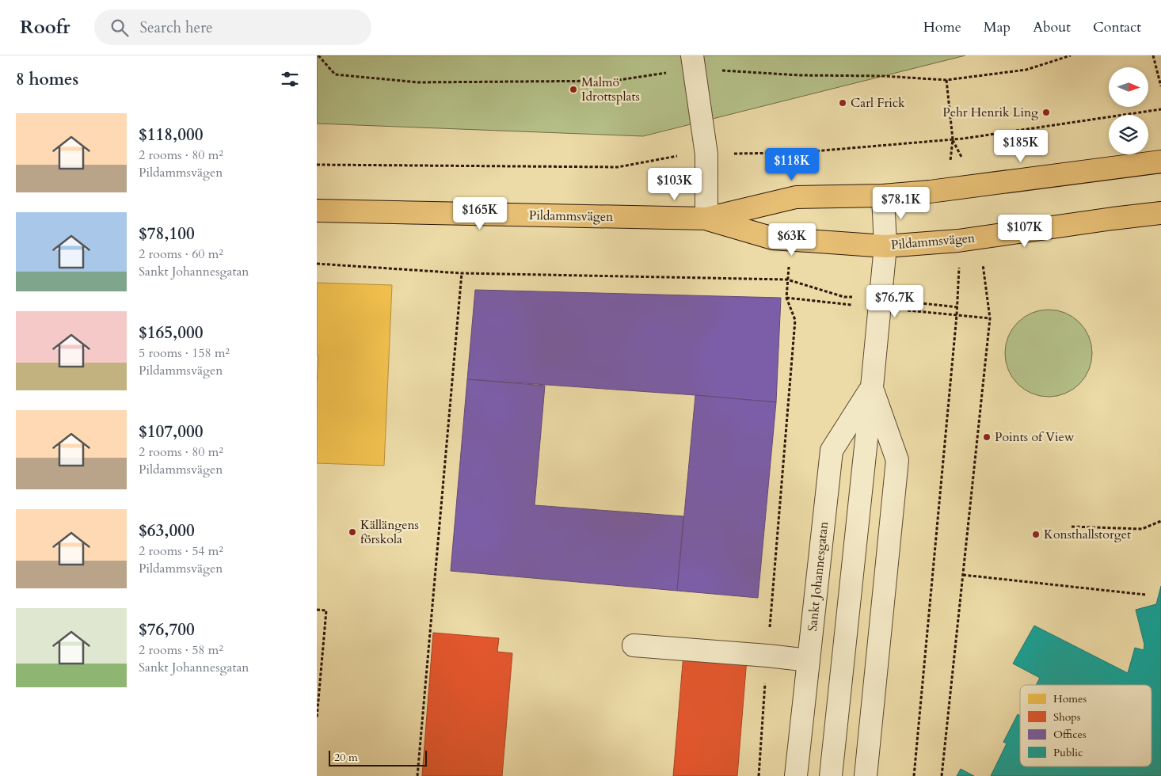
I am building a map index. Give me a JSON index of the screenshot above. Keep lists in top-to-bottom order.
{
  "streets": {
    "main road": ["Pildammsvägen"],
    "street": ["Sankt Johannesgatan"]
  },
  "crossings": [
    ["Pildammsvägen", "Sankt Johannesgatan"]
  ],
  "places": [
    "Malmö Idrottsplats",
    "Carl Frick",
    "Pehr Henrik Ling",
    "Points of View",
    "Källängens förskola",
    "Konsthallstorget"
  ],
  "legend": [
    "Homes",
    "Shops",
    "Offices",
    "Public"
  ],
  "scale_bar": "20 m",
  "north": "right",
  "page": {
    "header": "Roofr",
    "search": "Search here",
    "nav": [
      "Home",
      "Map",
      "About",
      "Contact"
    ],
    "heading": "8 homes",
    "list": [
      {
        "name": "$118,000",
        "note": "2 rooms · 80 m² · Pildammsvägen"
      },
      {
        "name": "$78,100",
        "note": "2 rooms · 60 m² · Sankt Johannesgatan"
      },
      {
        "name": "$165,000",
        "note": "5 rooms · 158 m² · Pildammsvägen"
      },
      {
        "name": "$107,000",
        "note": "2 rooms · 80 m² · Pildammsvägen"
      },
      {
        "name": "$63,000",
        "note": "2 rooms · 54 m² · Pildammsvägen"
      },
      {
        "name": "$76,700",
        "note": "2 rooms · 58 m² · Sankt Johannesgatan"
      }
    ],
    "price": [
      "$185K",
      "$118K",
      "$103K",
      "$78.1K",
      "$165K",
      "$107K",
      "$63K",
      "$76.7K"
    ],
    "scale": "20 m"
  }
}
